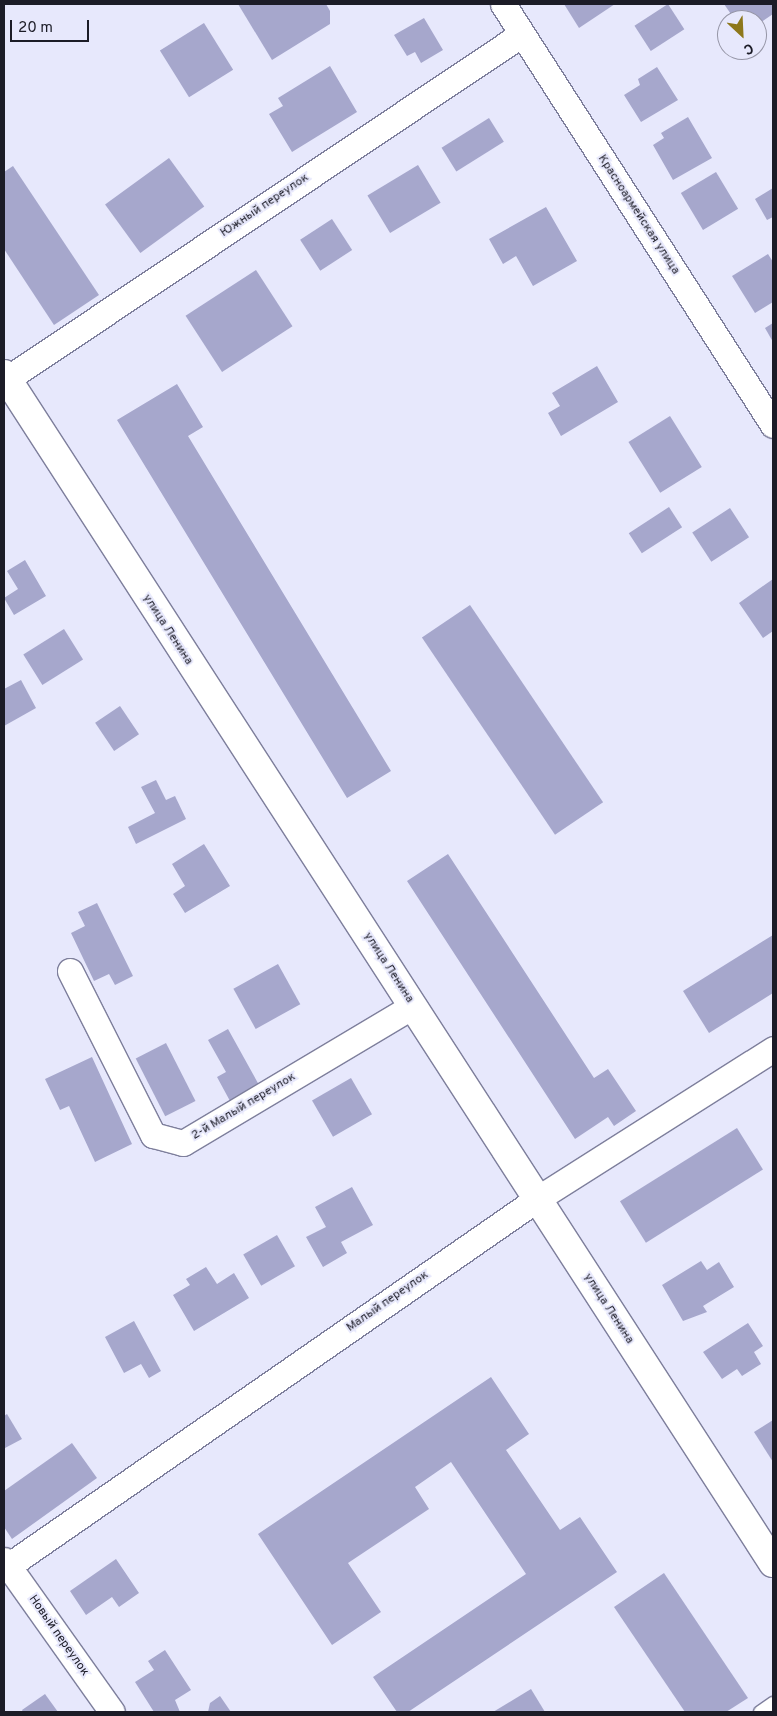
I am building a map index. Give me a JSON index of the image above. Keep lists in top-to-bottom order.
{
  "streets": {
    "street": [
      "Южный переулок",
      "Красноармейская улица",
      "улица Ленина",
      "2-й Малый переулок",
      "Малый переулок",
      "Новый переулок"
    ]
  },
  "crossings": [
    ["Южный переулок", "Красноармейская улица"],
    ["Южный переулок", "улица Ленина"],
    ["улица Ленина", "2-й Малый переулок"],
    ["улица Ленина", "Малый переулок"],
    ["Малый переулок", "Новый переулок"]
  ],
  "scale_bar": "20 m",
  "north": "bottom right"
}
